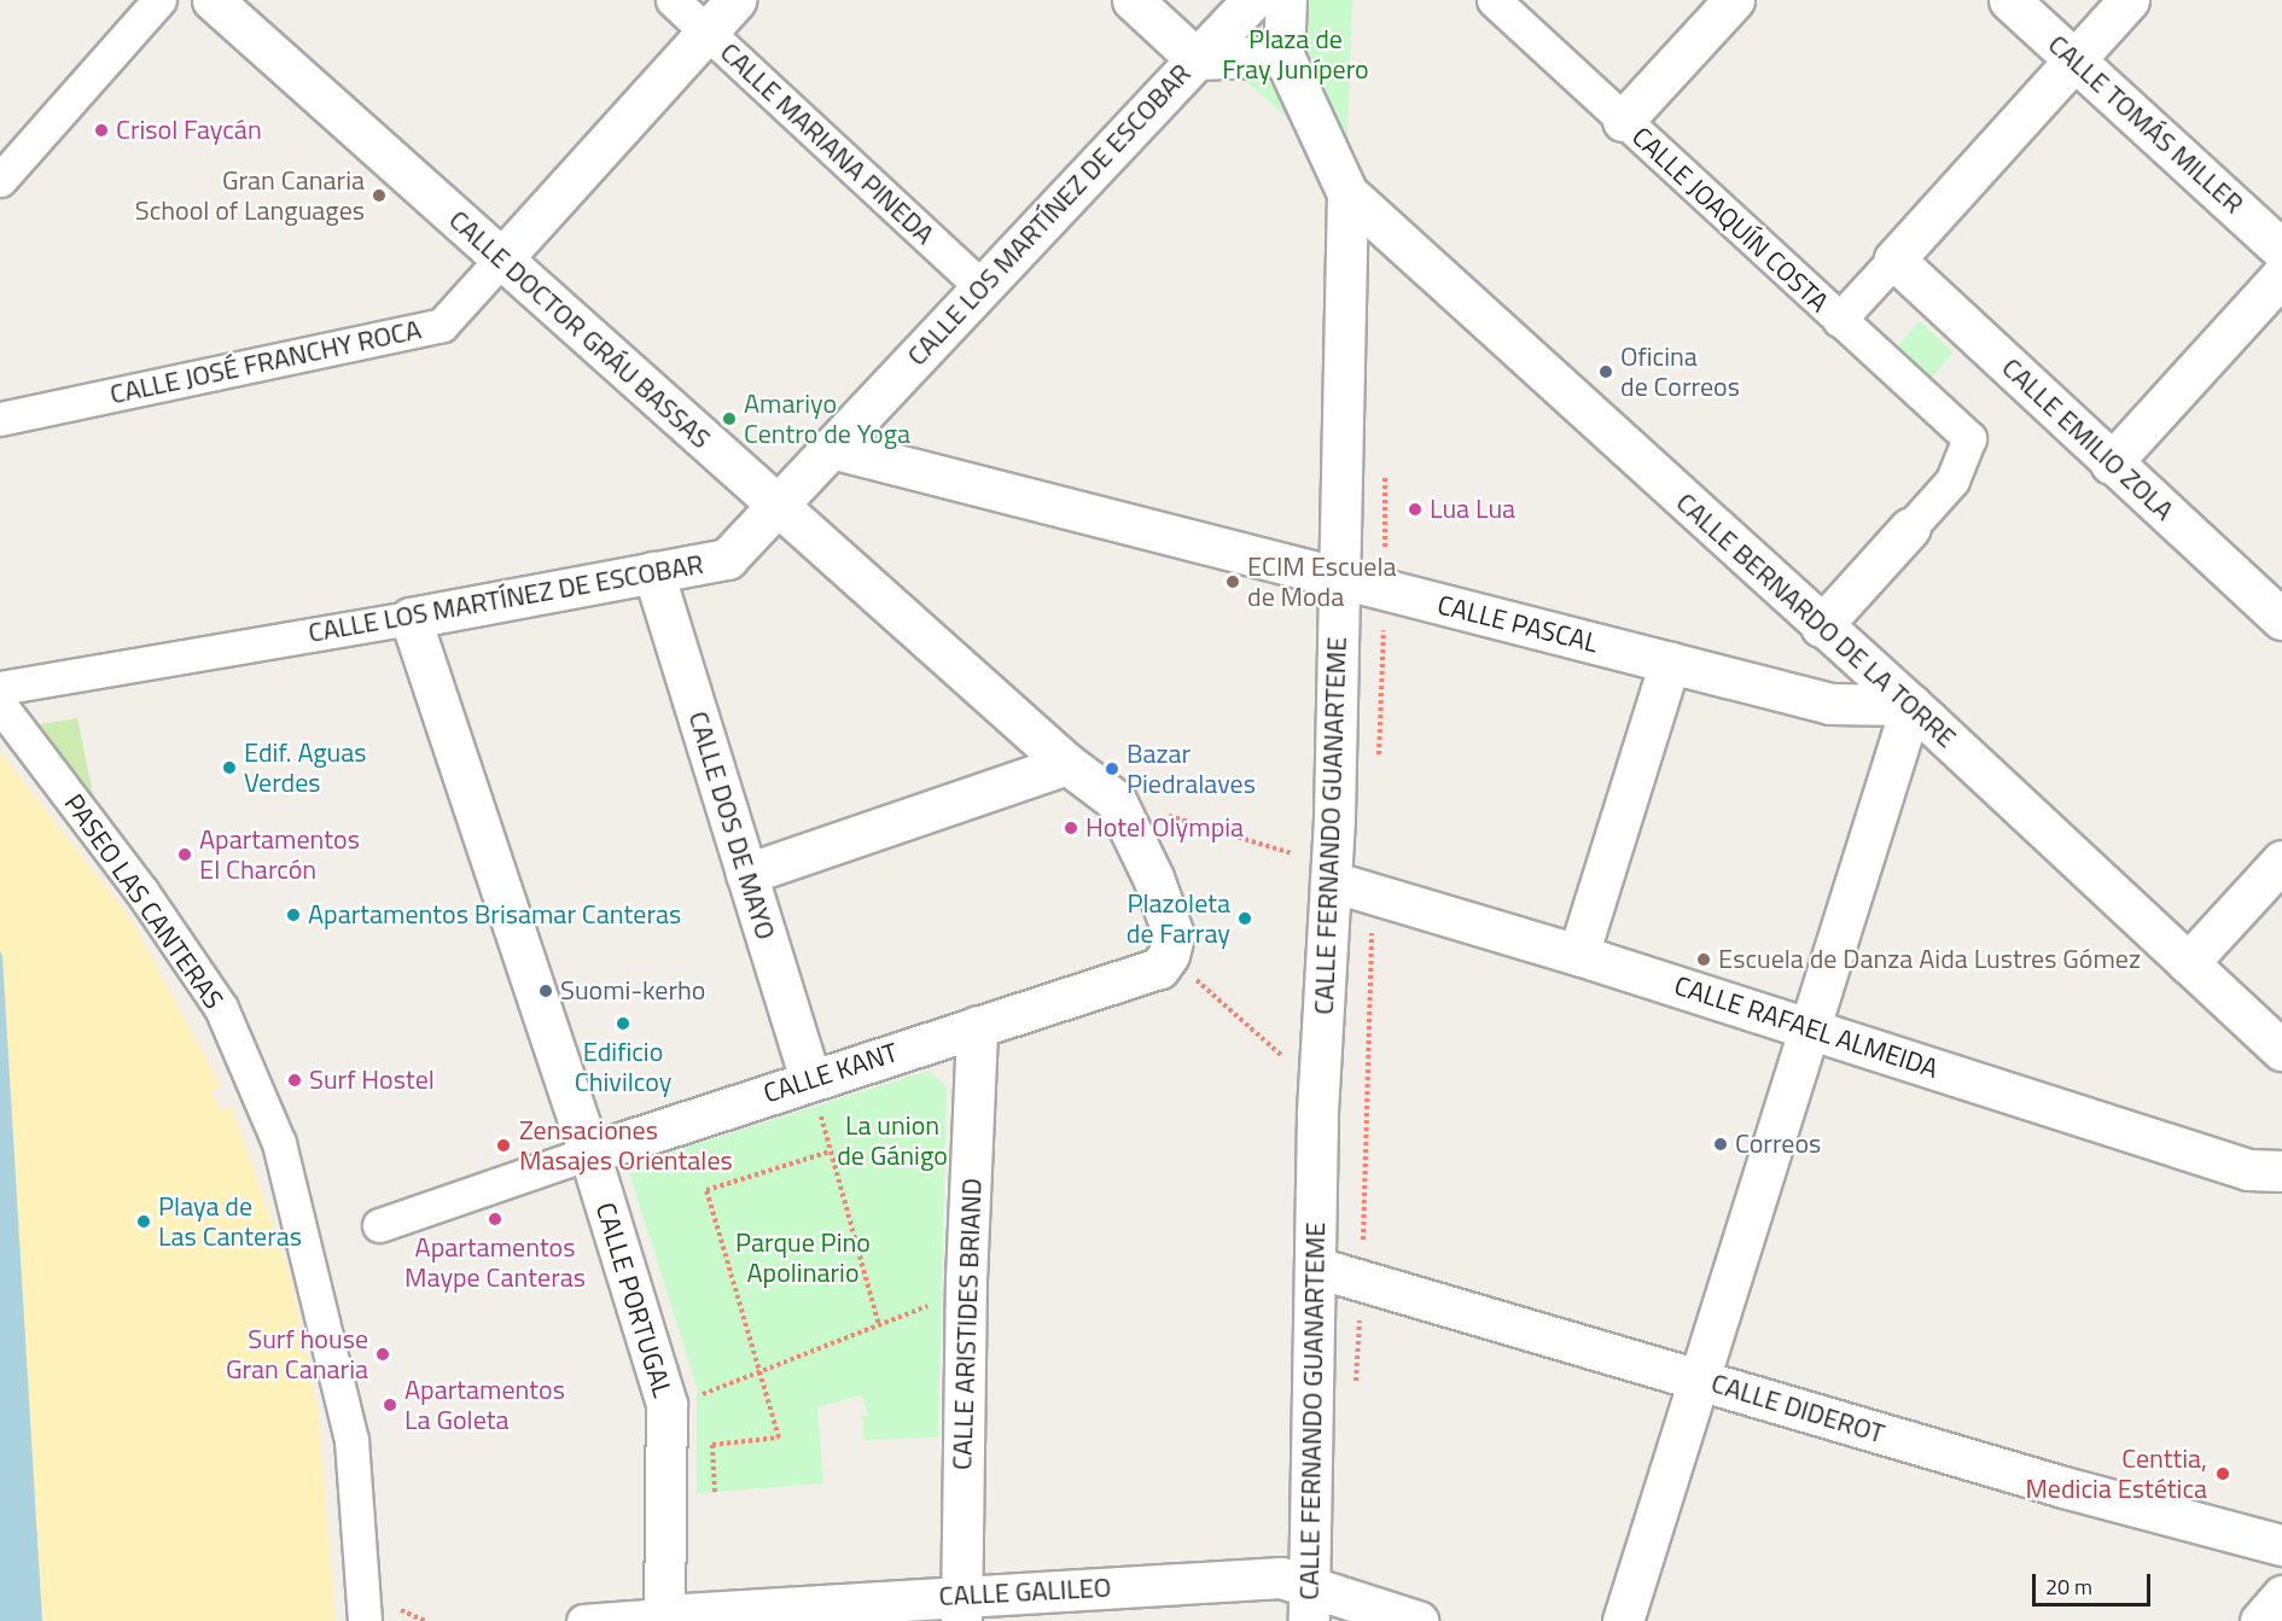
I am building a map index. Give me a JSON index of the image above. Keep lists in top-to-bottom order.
{
  "streets": {
    "street": [
      "CALLE TOMÁS MILLER",
      "CALLE MARIANA PINEDA",
      "CALLE LOS MARTÍNEZ DE ESCOBAR",
      "CALLE JOAQUÍN COSTA",
      "CALLE DOCTOR GRÁU BASSAS",
      "CALLE JOSÉ FRANCHY ROCA",
      "CALLE EMILIO ZOLA",
      "CALLE BERNARDO DE LA TORRE",
      "CALLE PASCAL",
      "CALLE DOS DE MAYO",
      "CALLE FERNANDO GUANARTEME",
      "PASEO LAS CANTERAS",
      "CALLE RAFAEL ALMEIDA",
      "CALLE KANT",
      "CALLE PORTUGAL",
      "CALLE ARISTIDES BRIAND",
      "CALLE DIDEROT",
      "CALLE GALILEO"
    ]
  },
  "crossings": [
    ["CALLE MARIANA PINEDA", "CALLE LOS MARTÍNEZ DE ESCOBAR"],
    ["CALLE MARIANA PINEDA", "CALLE JOSÉ FRANCHY ROCA"],
    ["CALLE LOS MARTÍNEZ DE ESCOBAR", "CALLE DOCTOR GRÁU BASSAS"],
    ["CALLE LOS MARTÍNEZ DE ESCOBAR", "CALLE PASCAL"],
    ["CALLE LOS MARTÍNEZ DE ESCOBAR", "CALLE DOS DE MAYO"],
    ["CALLE LOS MARTÍNEZ DE ESCOBAR", "CALLE PORTUGAL"],
    ["CALLE DOCTOR GRÁU BASSAS", "CALLE JOSÉ FRANCHY ROCA"],
    ["CALLE DOCTOR GRÁU BASSAS", "CALLE KANT"],
    ["CALLE BERNARDO DE LA TORRE", "CALLE PASCAL"],
    ["CALLE BERNARDO DE LA TORRE", "CALLE FERNANDO GUANARTEME"],
    ["CALLE PASCAL", "CALLE FERNANDO GUANARTEME"],
    ["CALLE DOS DE MAYO", "CALLE KANT"],
    ["CALLE FERNANDO GUANARTEME", "CALLE RAFAEL ALMEIDA"],
    ["CALLE FERNANDO GUANARTEME", "CALLE DIDEROT"],
    ["CALLE FERNANDO GUANARTEME", "CALLE GALILEO"],
    ["CALLE KANT", "CALLE PORTUGAL"],
    ["CALLE KANT", "CALLE ARISTIDES BRIAND"],
    ["CALLE PORTUGAL", "CALLE GALILEO"],
    ["CALLE ARISTIDES BRIAND", "CALLE GALILEO"]
  ],
  "parks": ["Plaza de Fray Junípero", "La union de Gánigo", "Parque Pino Apolinario"],
  "places": [
    "Crisol Faycán",
    "Gran Canaria School of Languages",
    "Oficina de Correos",
    "Amariyo Centro de Yoga",
    "Lua Lua",
    "ECIM Escuela de Moda",
    "Edif. Aguas Verdes",
    "Bazar Piedralaves",
    "Hotel Olympia",
    "Apartamentos El Charcón",
    "Apartamentos Brisamar Canteras",
    "Plazoleta de Farray",
    "Escuela de Danza Aida Lustres Gómez",
    "Suomi-kerho",
    "Edificio Chivilcoy",
    "Surf Hostel",
    "Correos",
    "Zensaciones Masajes Orientales",
    "Apartamentos Maype Canteras",
    "Playa de Las Canteras",
    "Surf house Gran Canaria",
    "Apartamentos La Goleta",
    "Centtia, Medicia Estética"
  ],
  "scale_bar": "20 m"
}
